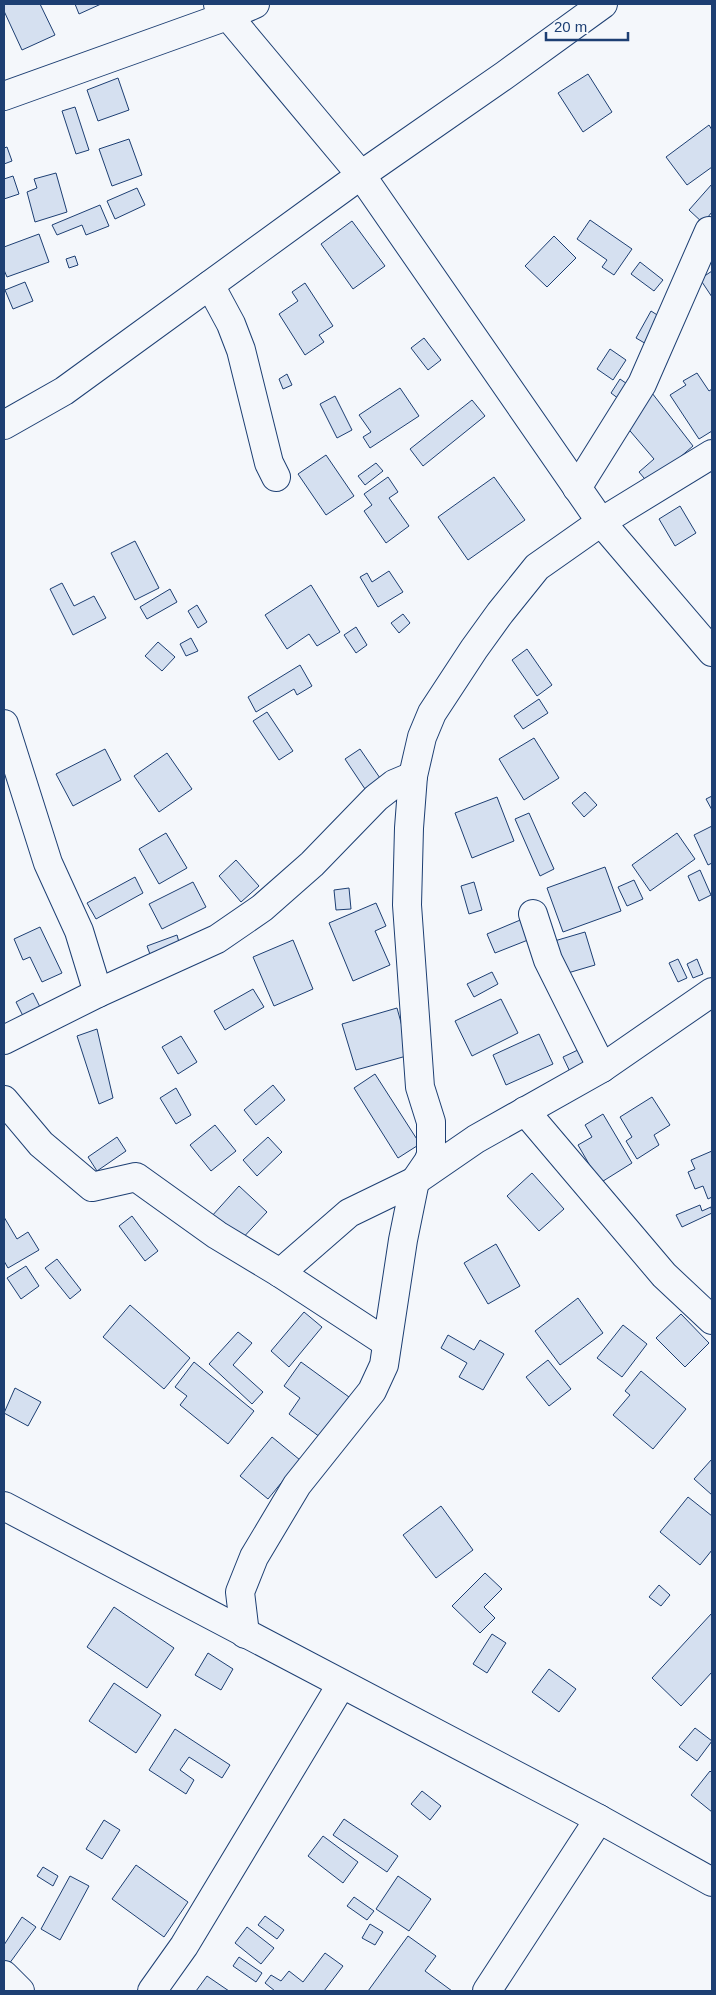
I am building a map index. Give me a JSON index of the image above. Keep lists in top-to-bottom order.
{
  "scale_bar": "20 m"
}
